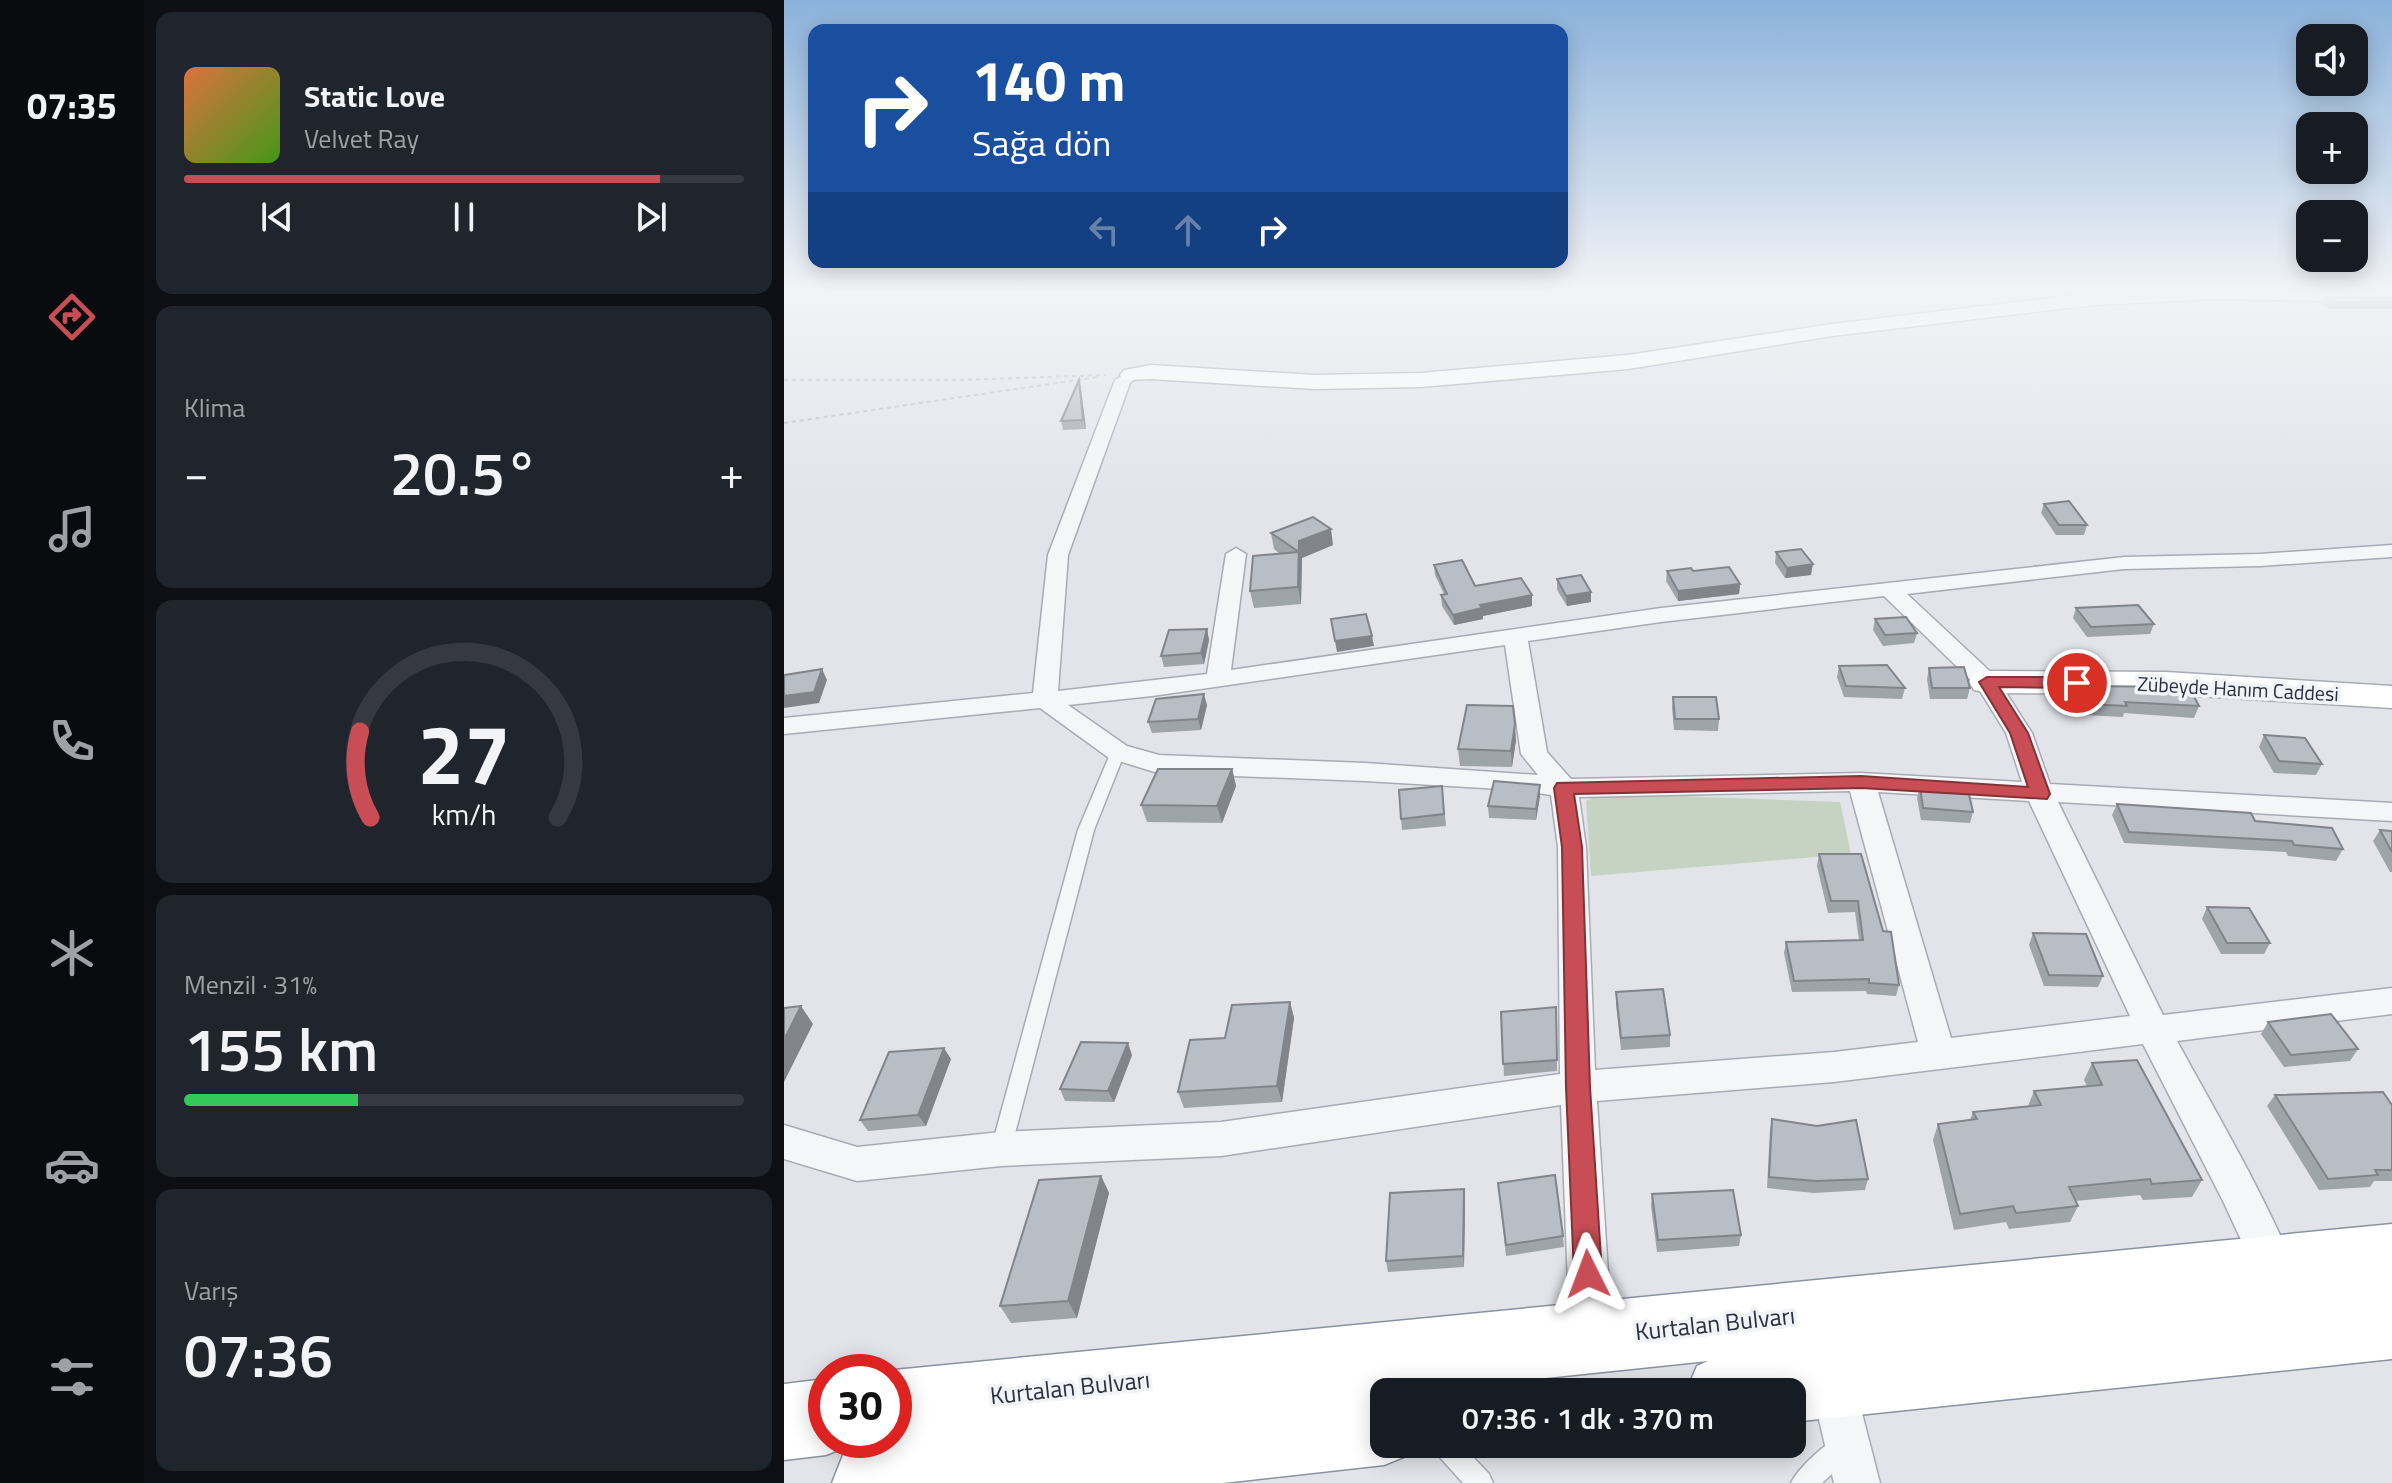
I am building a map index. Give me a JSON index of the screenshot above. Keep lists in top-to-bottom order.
{
  "streets": {
    "highway": ["Kurtalan Bulvarı"],
    "street": ["Zübeyde Hanım Caddesi"]
  },
  "page": {
    "tabs": "07:35",
    "map_buttons": ["+", "−"],
    "turn": ["140 m", "Sağa dön"],
    "song": ["Static Love", "Velvet Ray"],
    "tile": [
      "Klima",
      ["Menzil · 31%", "155 km"],
      ["Varış", "07:36"]
    ],
    "heat": ["−", "20.5°", "+"],
    "limit": "30",
    "trip": "07:36 · 1 dk · 370 m",
    "gauge": ["27", "km/h"]
  }
}
